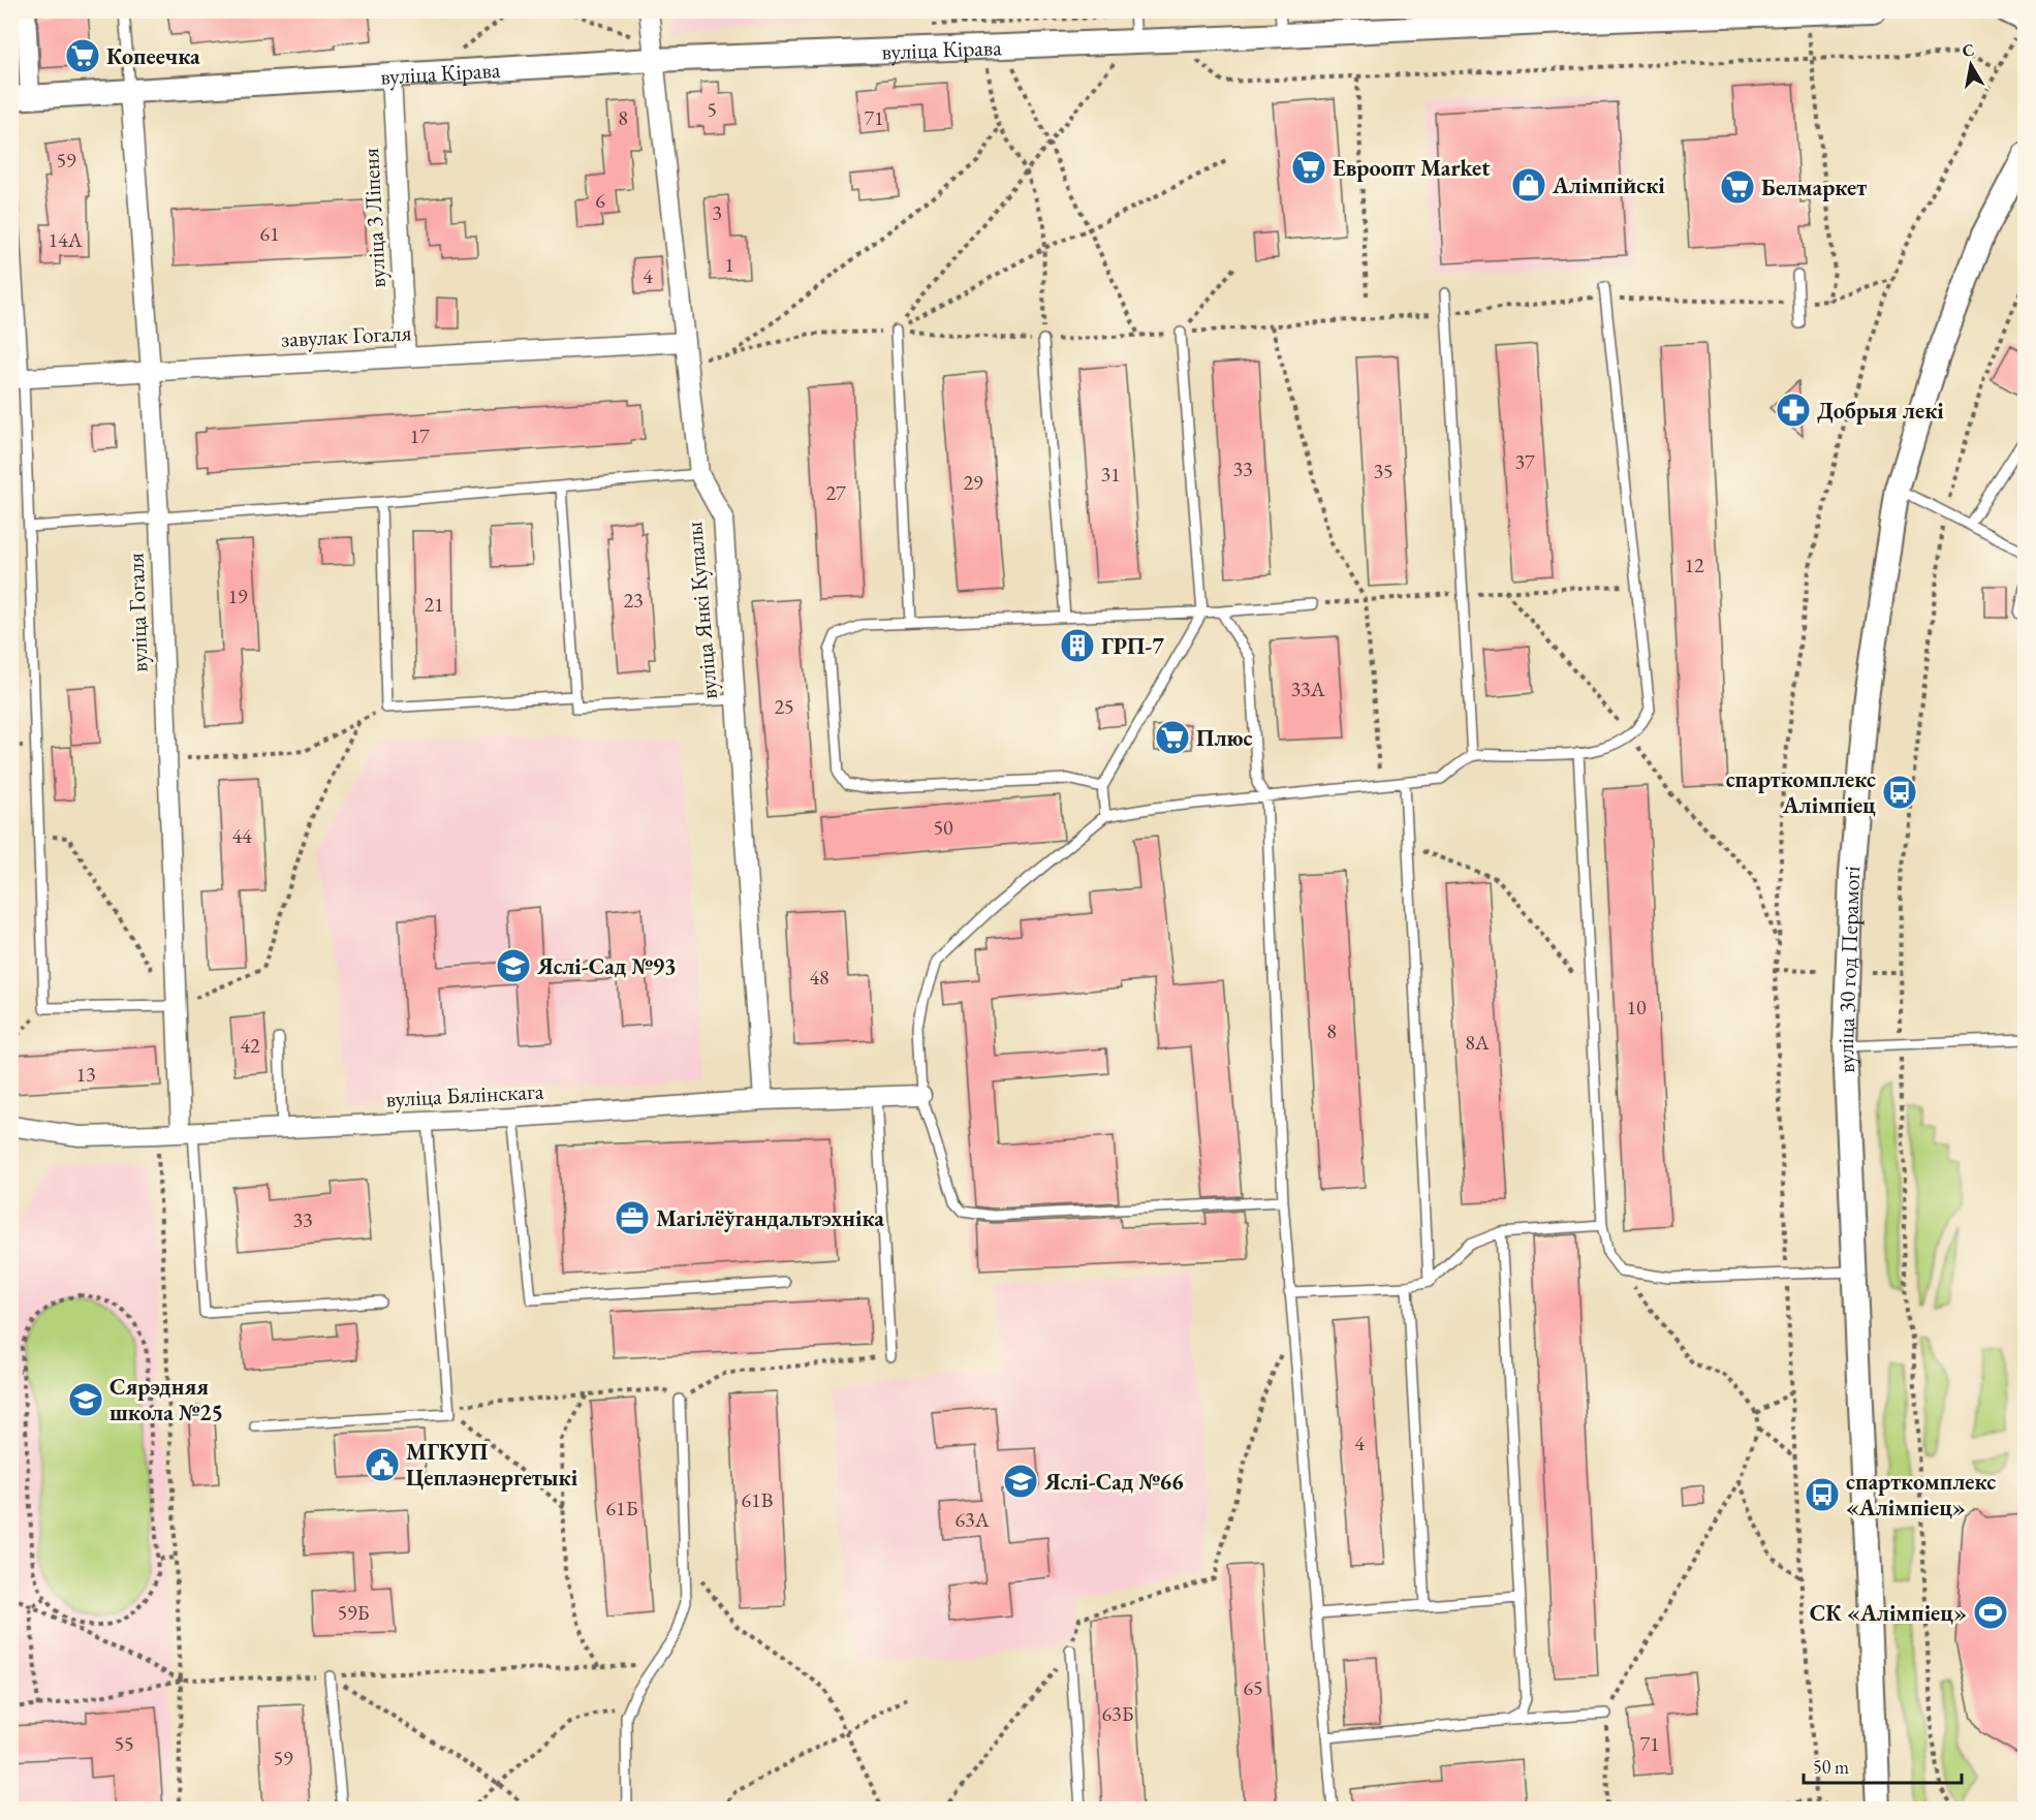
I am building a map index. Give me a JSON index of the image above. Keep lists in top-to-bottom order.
{
  "streets": {
    "street": [
      "вуліца Кірава",
      "вуліца 3 Ліпеня",
      "завулак Гогаля",
      "вуліца Янкі Купалы",
      "вуліца Гогаля",
      "вуліца 30 год Перамогі",
      "вуліца Бялінскага"
    ]
  },
  "crossings": [
    ["вуліца Кірава", "вуліца 3 Ліпеня"],
    ["вуліца Кірава", "вуліца Янкі Купалы"],
    ["вуліца Кірава", "вуліца Гогаля"],
    ["вуліца 3 Ліпеня", "завулак Гогаля"],
    ["завулак Гогаля", "вуліца Янкі Купалы"],
    ["завулак Гогаля", "вуліца Гогаля"],
    ["вуліца Янкі Купалы", "вуліца Бялінскага"],
    ["вуліца Гогаля", "вуліца Бялінскага"]
  ],
  "places": {
    "supermarket": [
      "Копеечка",
      "Евроопт Market",
      "Белмаркет",
      "Плюс"
    ],
    "shop": ["Алімпійскі"],
    "pharmacy": ["Добрыя лекі"],
    "building": ["ГРП-7"],
    "bus stop": ["спарткомплекс Алімпіец", "спарткомплекс «Алімпіец»"],
    "school or university": ["Яслі-Сад №93", "Сярэдняя школа №25", "Яслі-Сад №66"],
    "office": ["Магілёўгандальтэхніка"],
    "public building": ["МГКУП Цеплаэнергетыкі"],
    "sports": ["СК «Алімпіец»"]
  },
  "house_numbers": [
    "5",
    "8",
    "71",
    "59",
    "6",
    "3",
    "61",
    "14А",
    "1",
    "4",
    "17",
    "37",
    "33",
    "35",
    "31",
    "29",
    "27",
    "12",
    "19",
    "23",
    "21",
    "33А",
    "25",
    "50",
    "44",
    "48",
    "10",
    "8",
    "8А",
    "42",
    "13",
    "33",
    "4",
    "61В",
    "61Б",
    "63А",
    "59Б",
    "65",
    "63Б",
    "55",
    "71",
    "59"
  ],
  "scale_bar": "50 m",
  "north": "top"
}
